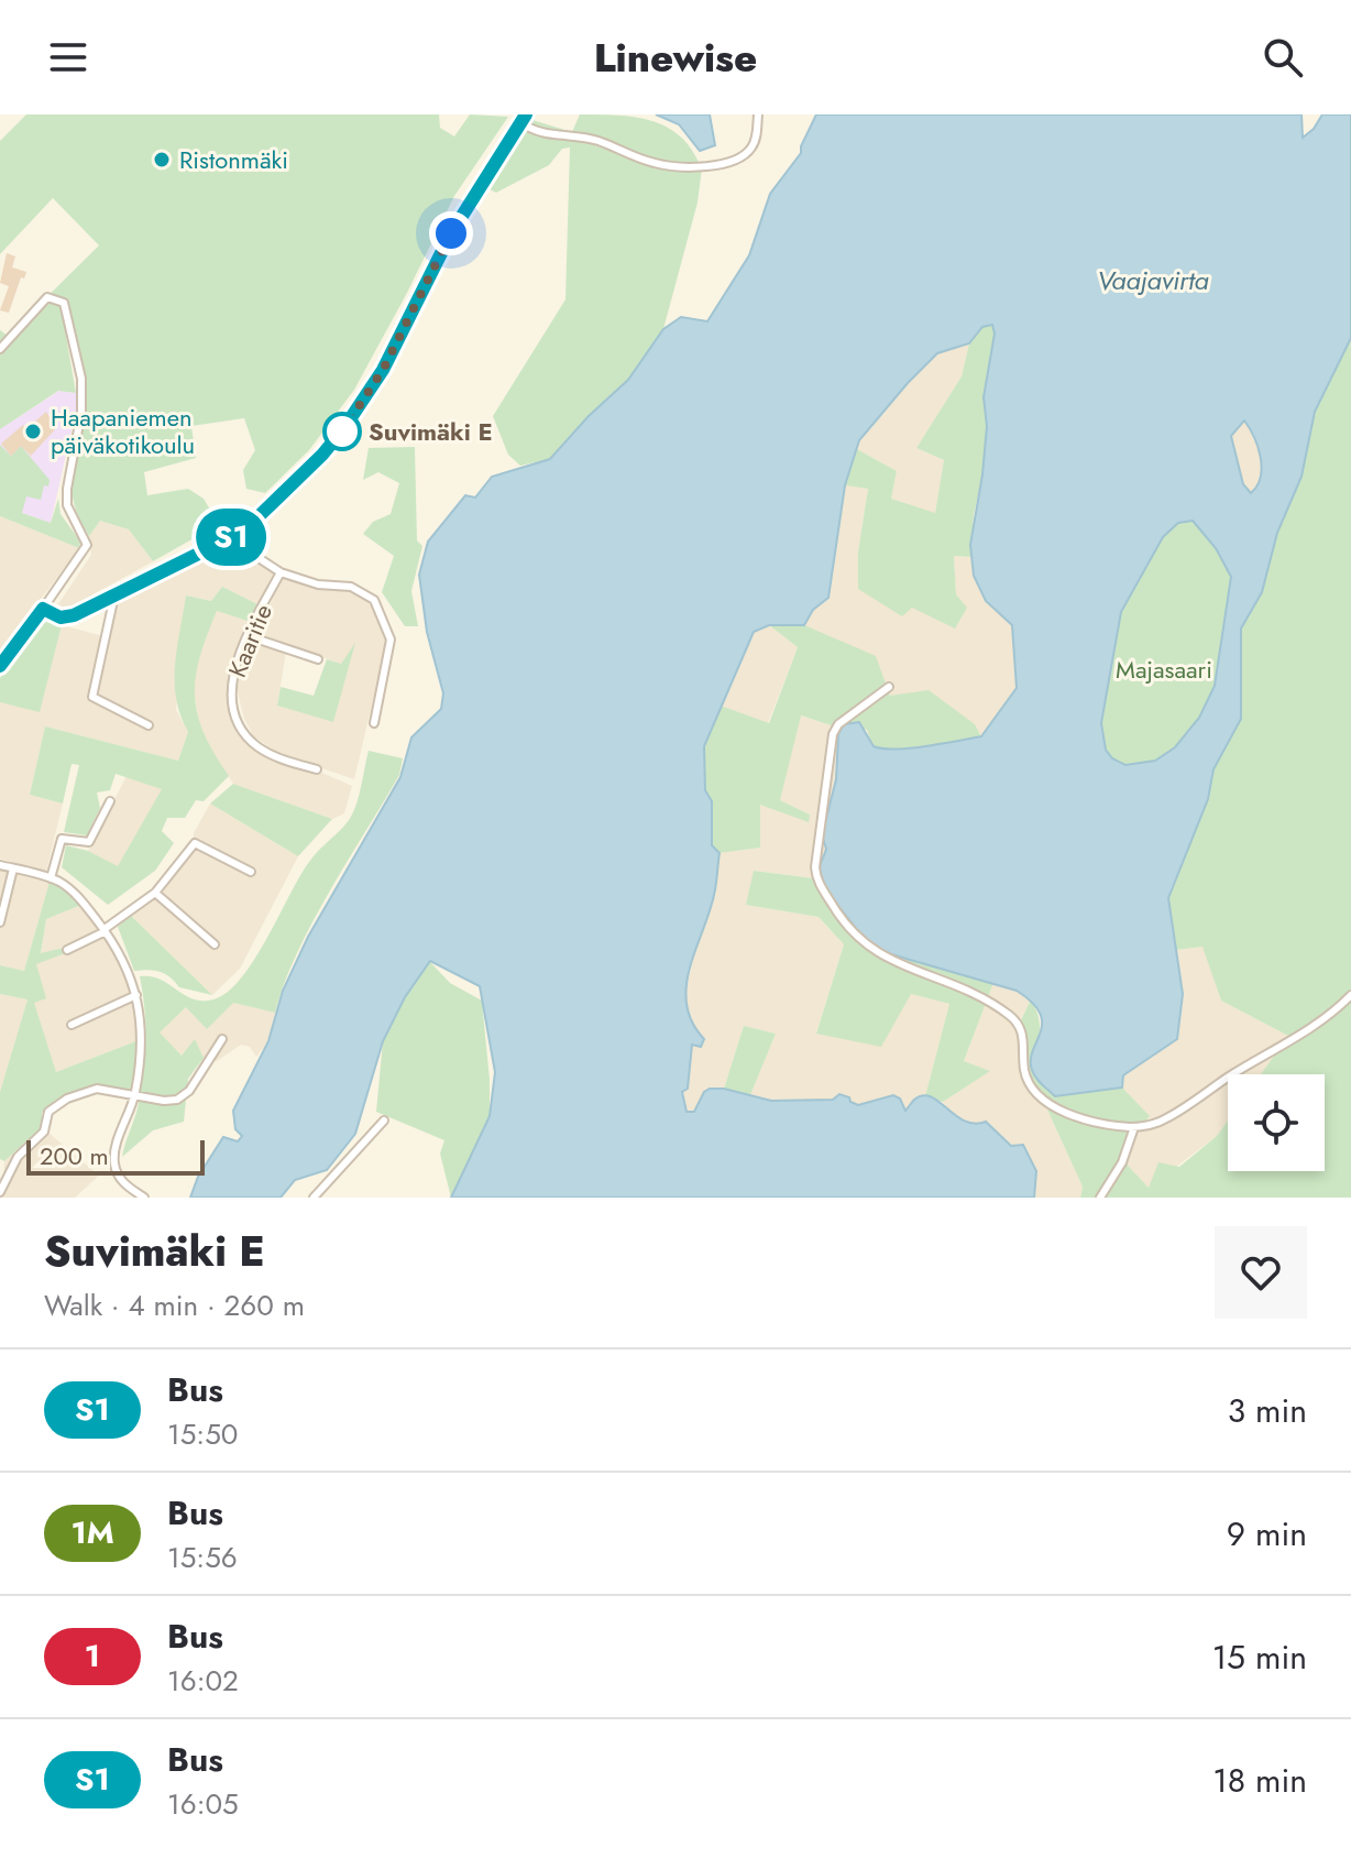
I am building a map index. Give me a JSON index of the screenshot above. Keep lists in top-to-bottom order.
{
  "streets": {
    "street": ["Kaaritie"]
  },
  "water": ["Vaajavirta"],
  "parks": ["Majasaari"],
  "places": ["Ristonmäki", "Haapaniemen päiväkotikoulu", "Suvimäki E"],
  "lines": ["bus line S1"],
  "scale_bar": "200 m",
  "page": {
    "header": "Linewise",
    "on_map": "S1",
    "scale": "200 m",
    "heading": ["Suvimäki E", "Walk · 4 min · 260 m"],
    "list": [
      {
        "mark": "S1",
        "name": "Bus",
        "note": "15:50",
        "value": "3 min"
      },
      {
        "mark": "1M",
        "name": "Bus",
        "note": "15:56",
        "value": "9 min"
      },
      {
        "mark": "1",
        "name": "Bus",
        "note": "16:02",
        "value": "15 min"
      },
      {
        "mark": "S1",
        "name": "Bus",
        "note": "16:05",
        "value": "18 min"
      }
    ]
  }
}
